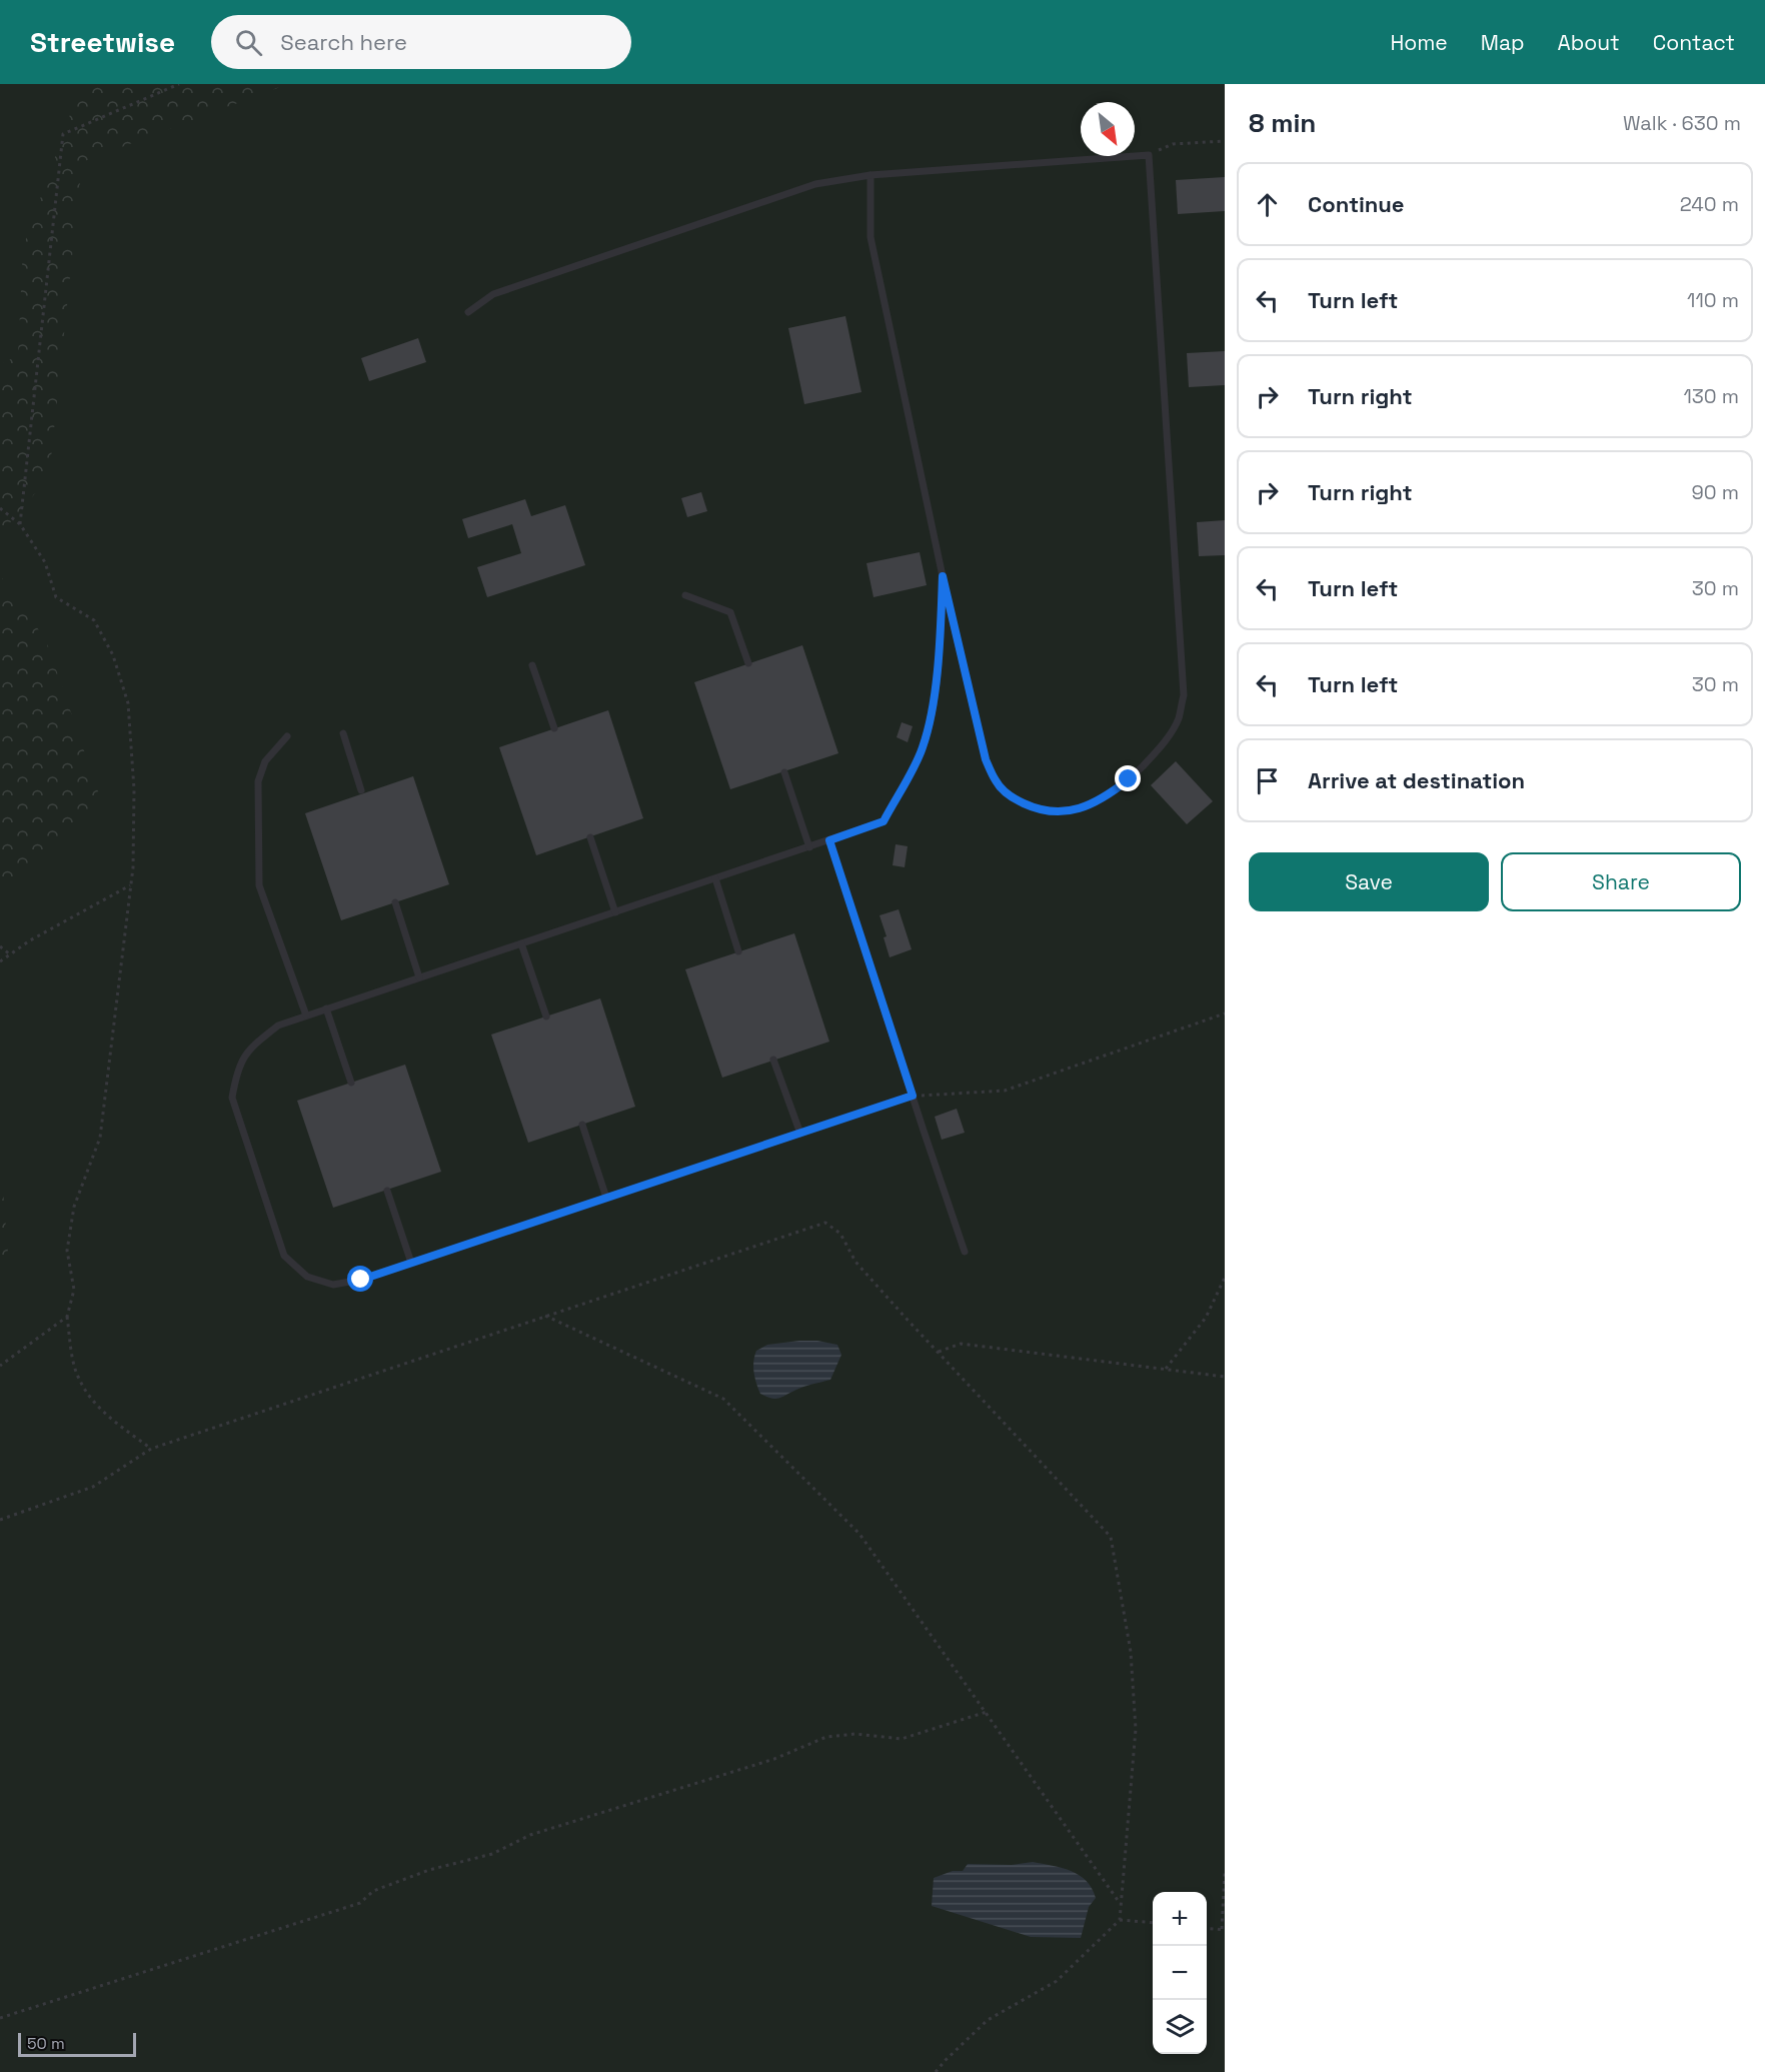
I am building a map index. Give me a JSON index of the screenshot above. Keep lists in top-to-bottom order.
{
  "scale_bar": "50 m",
  "north": "bottom right",
  "page": {
    "header": "Streetwise",
    "search": "Search here",
    "nav": [
      "Home",
      "Map",
      "About",
      "Contact"
    ],
    "heading": ["8 min", "Walk · 630 m"],
    "list": [
      ["Continue", "240 m"],
      ["Turn left", "110 m"],
      ["Turn right", "130 m"],
      ["Turn right", "90 m"],
      ["Turn left", "30 m"],
      ["Turn left", "30 m"],
      "Arrive at destination"
    ],
    "buttons": ["Save", "Share"],
    "map_buttons": ["+", "−"],
    "scale": "50 m"
  }
}
